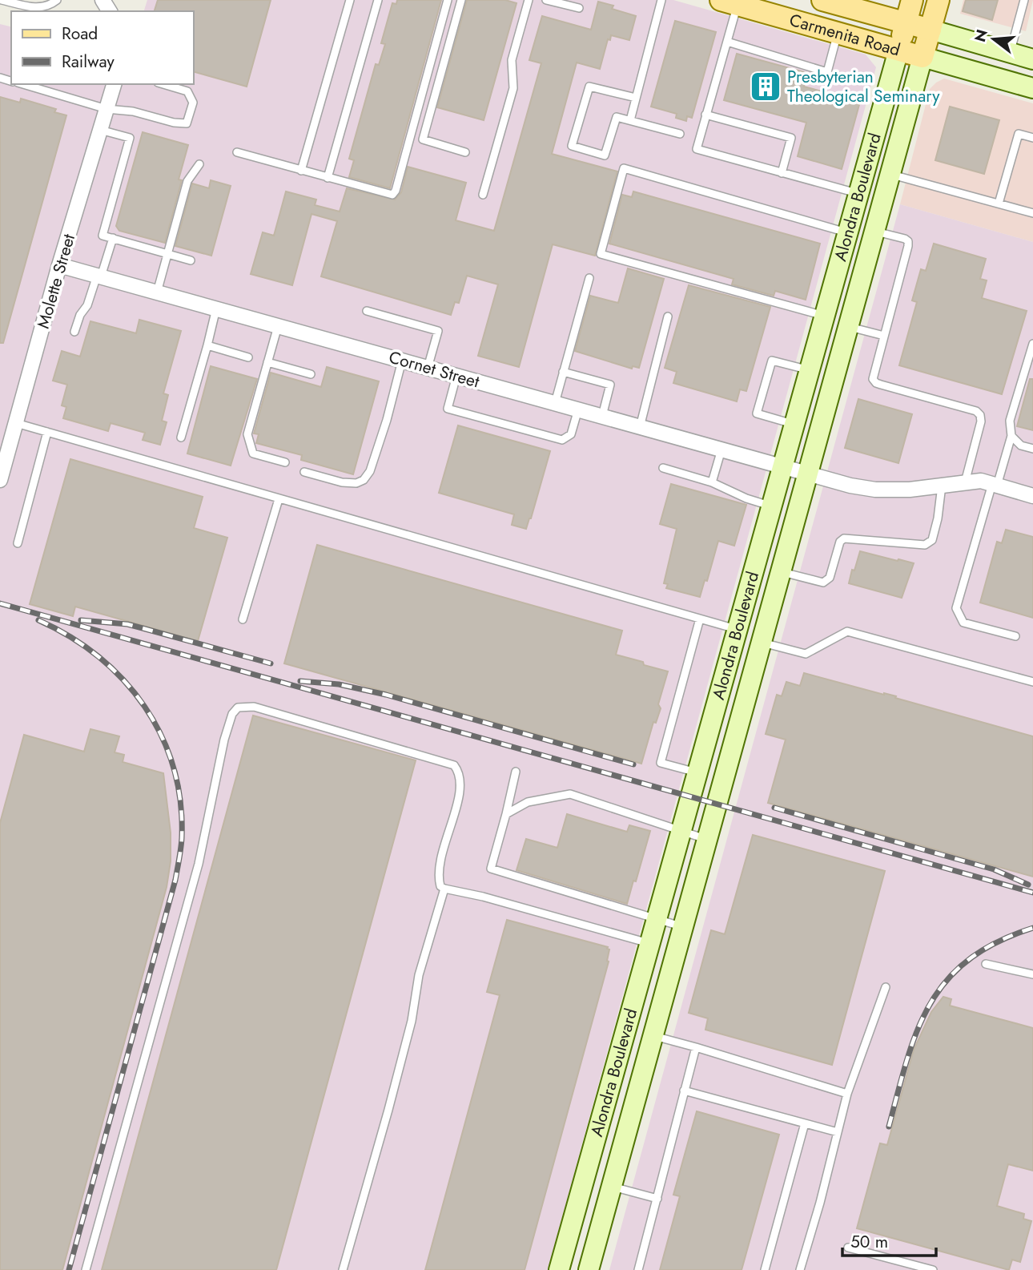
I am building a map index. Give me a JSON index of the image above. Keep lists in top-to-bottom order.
{
  "streets": {
    "main road": ["Carmenita Road", "Alondra Boulevard"],
    "street": ["Molette Street", "Cornet Street"]
  },
  "crossings": [
    ["Carmenita Road", "Alondra Boulevard"],
    ["Alondra Boulevard", "Cornet Street"],
    ["Molette Street", "Cornet Street"]
  ],
  "places": {
    "building": ["Presbyterian Theological Seminary"]
  },
  "legend": ["Road", "Railway"],
  "scale_bar": "50 m",
  "north": "left"
}
